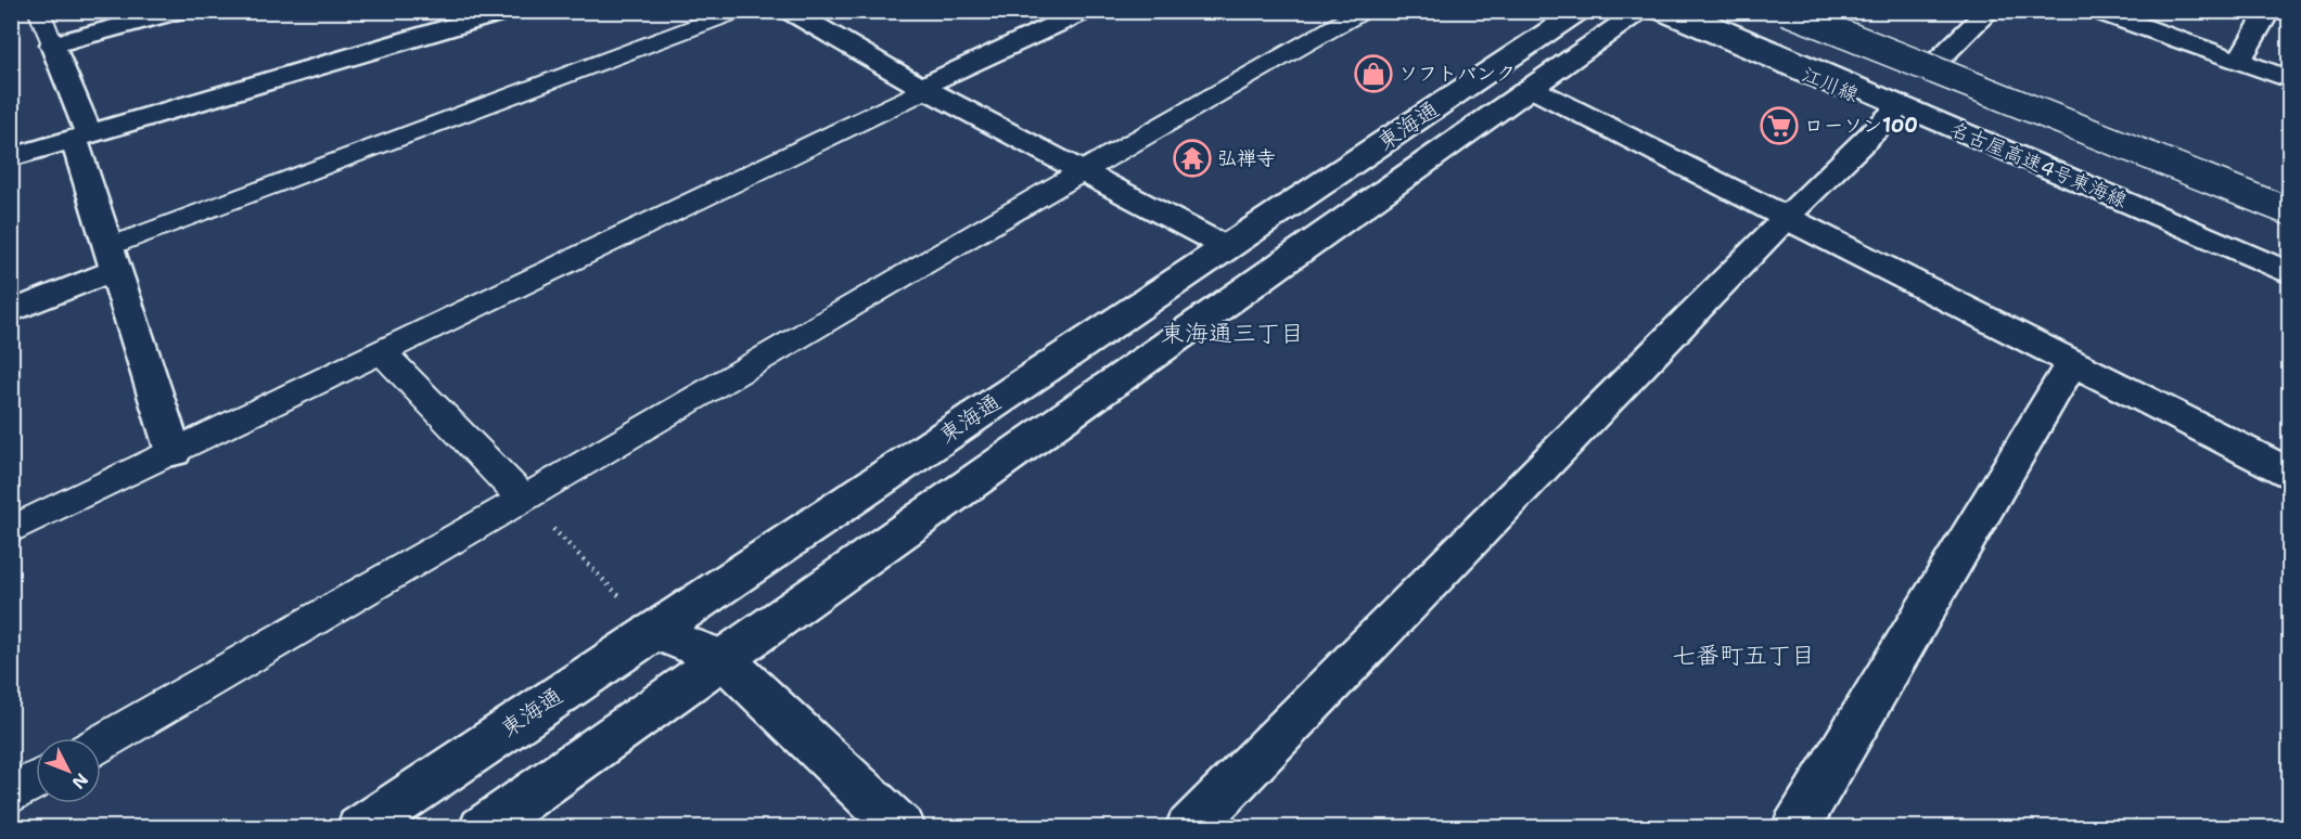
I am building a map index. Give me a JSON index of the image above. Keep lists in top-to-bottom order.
{
  "streets": {
    "main road": ["江川線", "東海通", "名古屋高速4号東海線"]
  },
  "districts": ["東海通三丁目", "七番町五丁目"],
  "places": {
    "shop": ["ソフトバンク"],
    "supermarket": ["ローソン100"],
    "temple": ["弘禅寺"]
  },
  "north": "bottom right"
}
